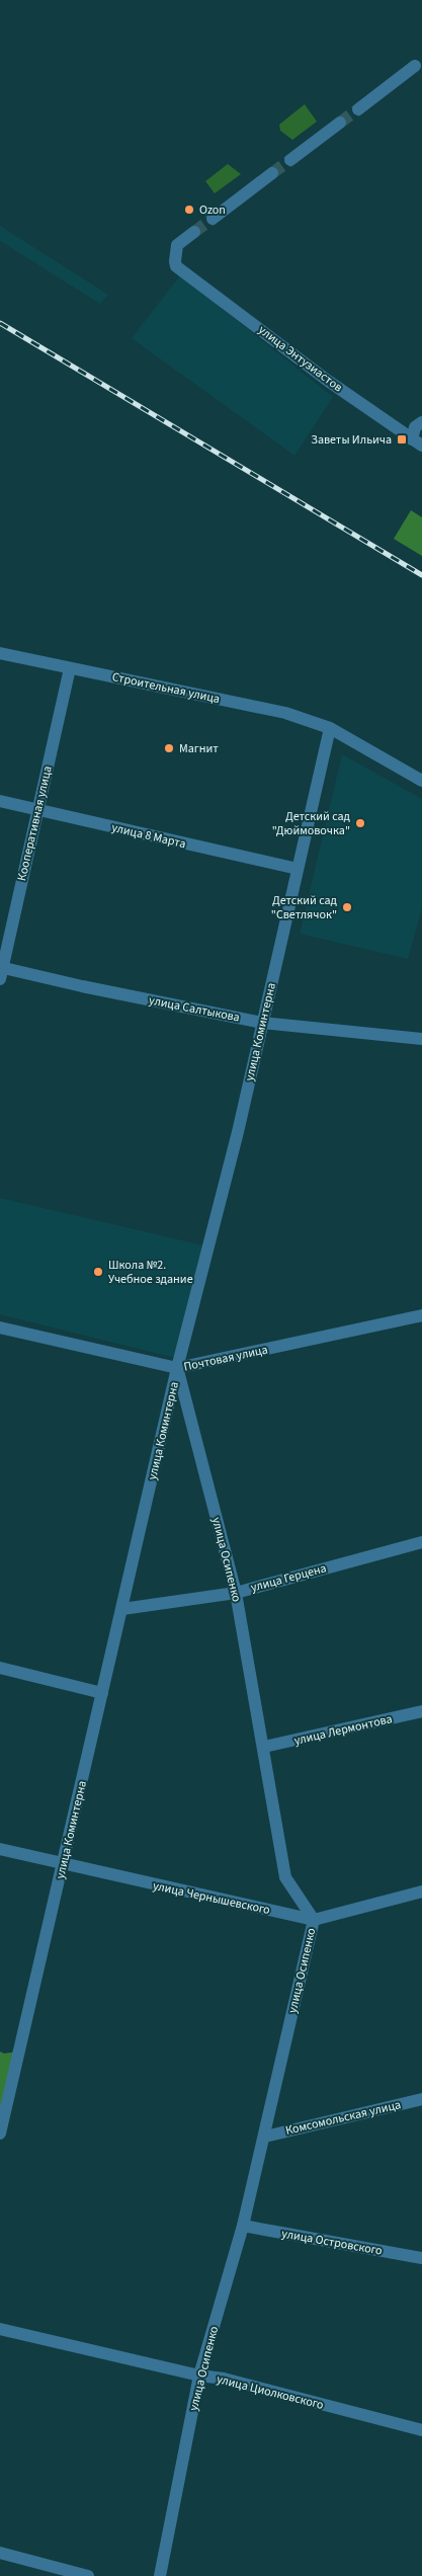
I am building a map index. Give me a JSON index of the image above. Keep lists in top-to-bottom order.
{
  "streets": {
    "street": [
      "улица Энтузиастов",
      "Строительная улица",
      "Кооперативная улица",
      "улица 8 Марта",
      "улица Салтыкова",
      "улица Коминтерна",
      "Почтовая улица",
      "улица Осипенко",
      "улица Герцена",
      "улица Лермонтова",
      "улица Чернышевского",
      "Комсомольская улица",
      "улица Островского",
      "улица Циолковского"
    ]
  },
  "crossings": [
    ["Строительная улица", "Кооперативная улица"],
    ["Строительная улица", "улица Коминтерна"],
    ["Кооперативная улица", "улица 8 Марта"],
    ["Кооперативная улица", "улица Салтыкова"],
    ["улица 8 Марта", "улица Коминтерна"],
    ["улица Салтыкова", "улица Коминтерна"],
    ["улица Коминтерна", "Почтовая улица"],
    ["улица Коминтерна", "улица Осипенко"],
    ["улица Коминтерна", "улица Герцена"],
    ["улица Коминтерна", "улица Чернышевского"],
    ["Почтовая улица", "улица Осипенко"],
    ["улица Осипенко", "улица Герцена"],
    ["улица Осипенко", "улица Лермонтова"],
    ["улица Осипенко", "улица Чернышевского"],
    ["улица Осипенко", "Комсомольская улица"],
    ["улица Осипенко", "улица Островского"],
    ["улица Осипенко", "улица Циолковского"]
  ],
  "places": {
    "other": [
      "Ozon",
      "Магнит",
      "Детский сад \"Дюймовочка\"",
      "Детский сад \"Светлячок\"",
      "Школа №2. Учебное здание"
    ],
    "transit": ["Заветы Ильича"]
  }
}
